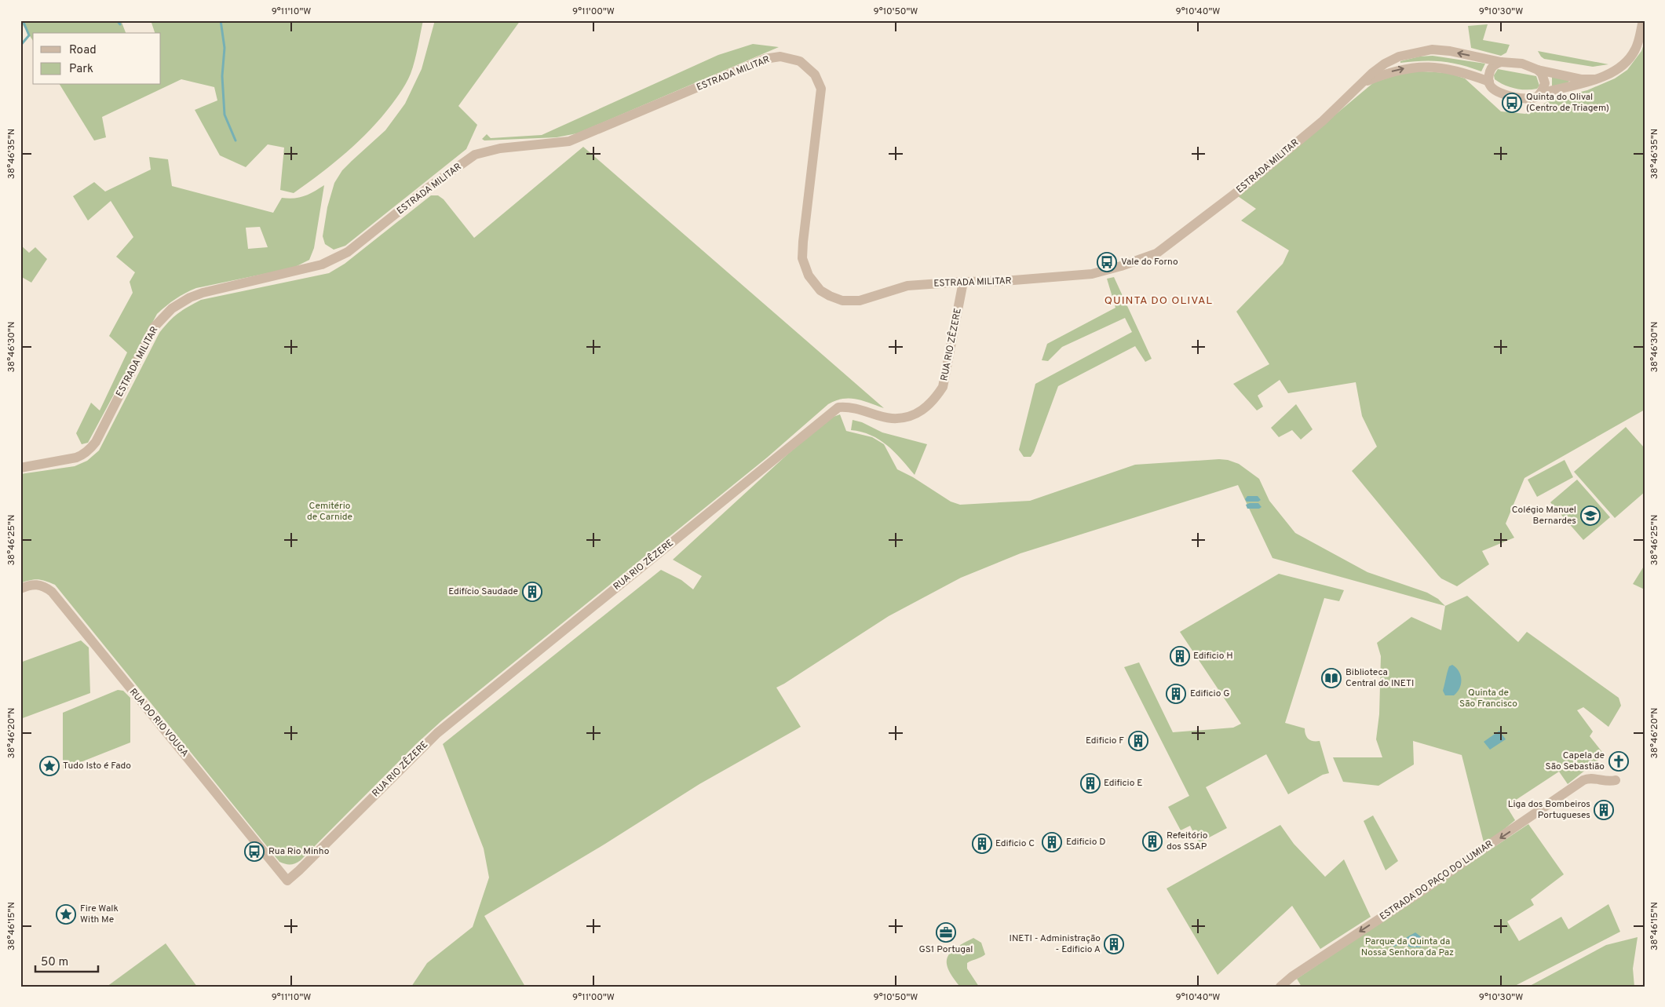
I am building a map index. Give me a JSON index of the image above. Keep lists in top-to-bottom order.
{
  "streets": {
    "street": [
      "ESTRADA MILITAR",
      "RUA RIO ZÊZERE",
      "RUA DO RIO VOUGA",
      "ESTRADA DO PAÇO DO LUMIAR"
    ]
  },
  "crossings": [
    ["ESTRADA MILITAR", "RUA RIO ZÊZERE"],
    ["RUA RIO ZÊZERE", "RUA DO RIO VOUGA"]
  ],
  "one_way": ["ESTRADA DO PAÇO DO LUMIAR"],
  "districts": ["QUINTA DO OLIVAL"],
  "parks": ["Cemitério de Carnide", "Quinta de São Francisco", "Parque da Quinta da Nossa Senhora da Paz"],
  "places": {
    "bus stop": ["Quinta do Olival (Centro de Triagem)", "Vale do Forno", "Rua Rio Minho"],
    "school or university": ["Colégio Manuel Bernardes"],
    "building": [
      "Edifício Saudade",
      "Edificio H",
      "Edificio G",
      "Edificio F",
      "Edificio E",
      "Liga dos Bombeiros Portugueses",
      "Refeitório dos SSAP",
      "Edificio D",
      "Edificio C",
      "INETI - Administração - Edificio A"
    ],
    "library": ["Biblioteca Central do INETI"],
    "church": ["Capela de São Sebastião"],
    "place": ["Tudo Isto é Fado", "Fire Walk With Me"],
    "office": ["GS1 Portugal"]
  },
  "legend": ["Road", "Park"],
  "scale_bar": "50 m",
  "coordinates": [
    "9°11'10\"W",
    "9°11'00\"W",
    "9°10'50\"W",
    "9°10'40\"W",
    "9°10'30\"W",
    "38°46'35\"N",
    "38°46'30\"N",
    "38°46'25\"N",
    "38°46'20\"N",
    "38°46'15\"N"
  ]
}
